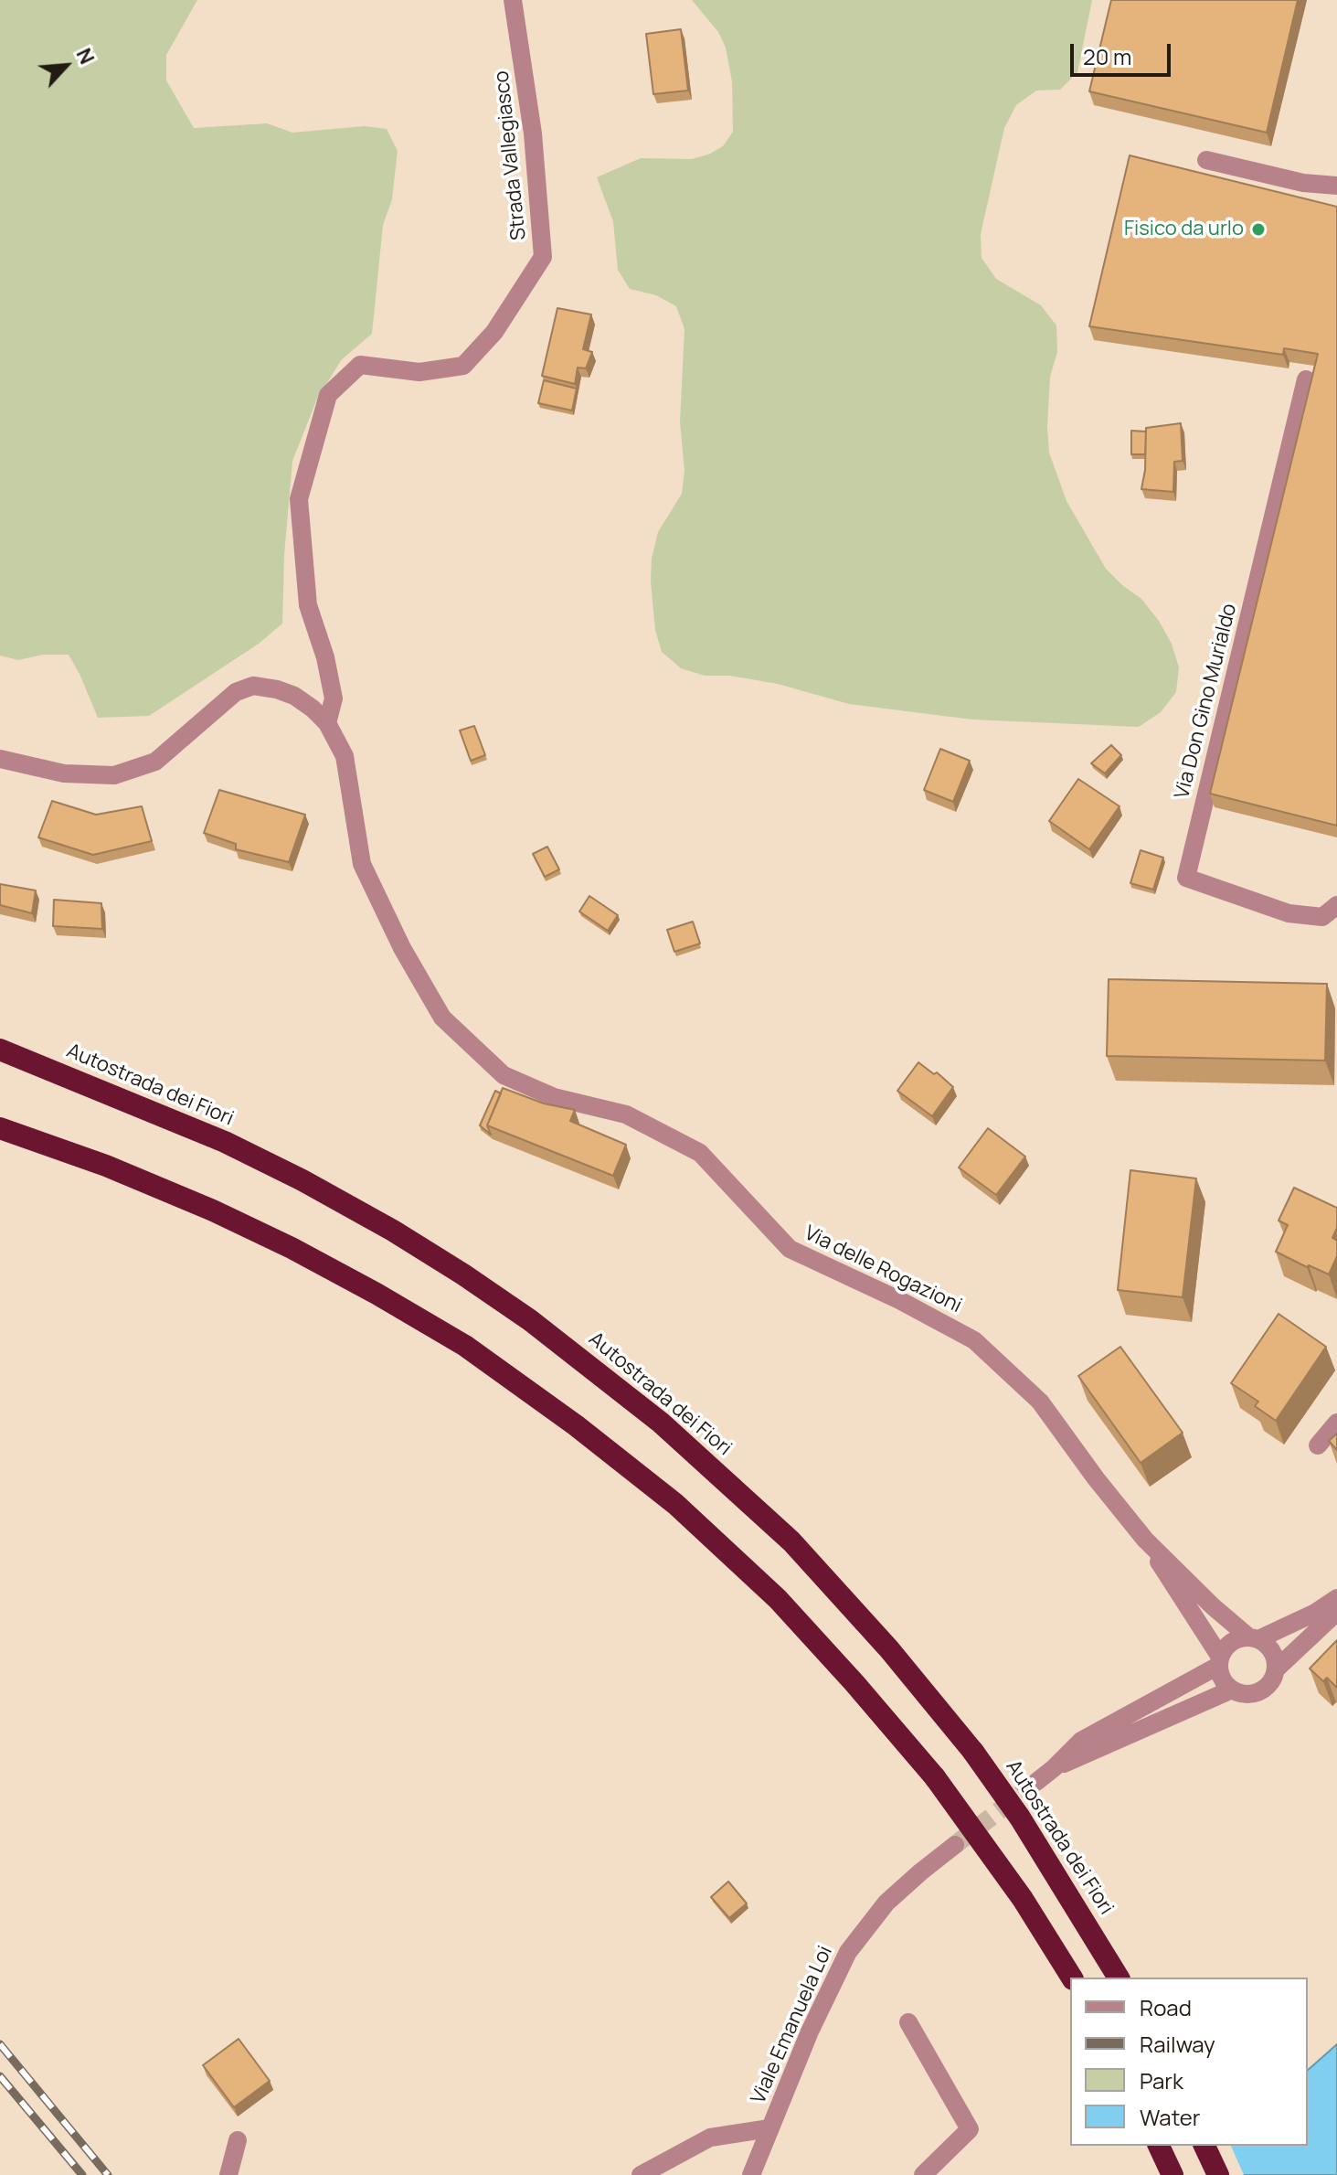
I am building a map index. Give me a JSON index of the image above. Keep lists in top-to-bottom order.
{
  "streets": {
    "highway": ["Autostrada dei Fiori"],
    "street": [
      "Strada Vallegiasco",
      "Via Don Gino Murialdo",
      "Via delle Rogazioni",
      "Viale Emanuela Loi"
    ]
  },
  "crossings": [
    ["Strada Vallegiasco", "Via delle Rogazioni"]
  ],
  "places": ["Fisico da urlo"],
  "legend": [
    "Road",
    "Railway",
    "Park",
    "Water"
  ],
  "scale_bar": "20 m",
  "north": "top right"
}
